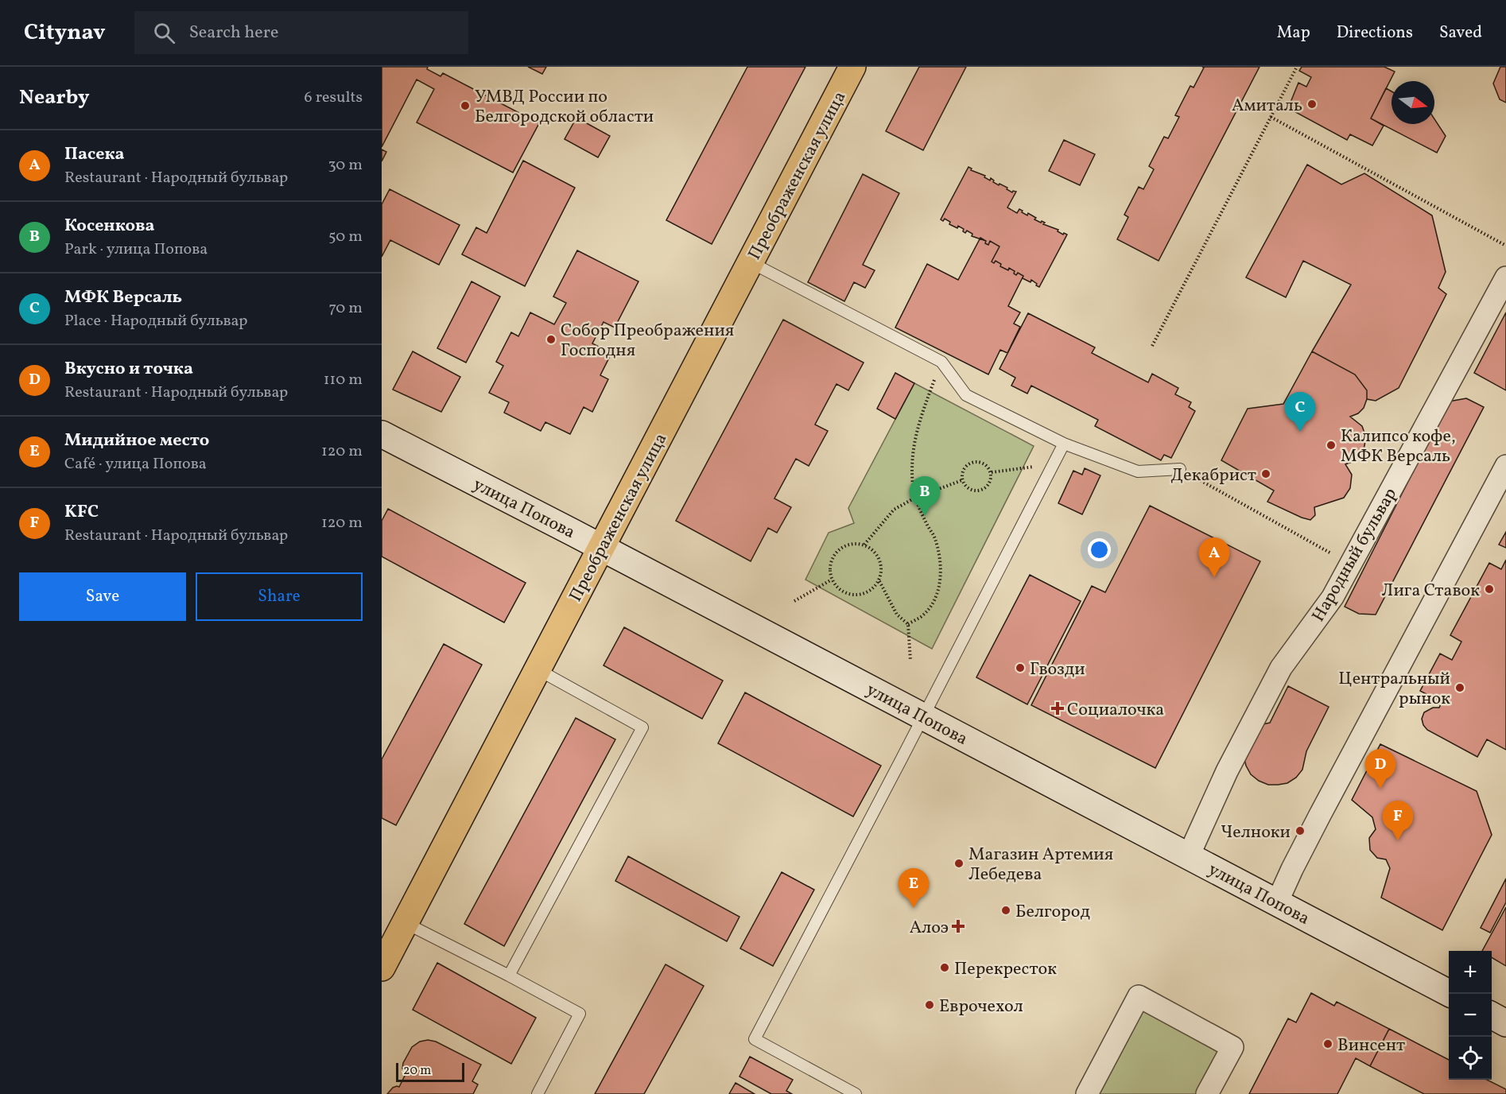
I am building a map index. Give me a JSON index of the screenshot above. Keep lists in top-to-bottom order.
{
  "streets": {
    "main road": ["Преображенская улица", "улица Попова"],
    "street": ["Народный бульвар"]
  },
  "crossings": [
    ["Преображенская улица", "улица Попова"],
    ["улица Попова", "Народный бульвар"]
  ],
  "places": {
    "other": [
      "Амиталь",
      "УМВД России по Белгородской области",
      "Собор Преображения Господня",
      "Калипсо кофе, МФК Версаль",
      "Декабрист",
      "Лига Ставок",
      "Гвозди",
      "Центральный рынок",
      "Челноки",
      "Магазин Артемия Лебедева",
      "Белгород",
      "Перекресток",
      "Еврочехол",
      "Винсент"
    ],
    "health": ["Социалочка", "Алоэ"]
  },
  "scale_bar": "20 m",
  "north": "right",
  "page": {
    "header": "Citynav",
    "search": "Search here",
    "nav": ["Map", "Directions", "Saved"],
    "heading": ["Nearby", "6 results"],
    "list": [
      {
        "mark": "A",
        "name": "Пасека",
        "note": "Restaurant · Народный бульвар",
        "value": "30 m"
      },
      {
        "mark": "B",
        "name": "Косенкова",
        "note": "Park · улица Попова",
        "value": "50 m"
      },
      {
        "mark": "C",
        "name": "МФК Версаль",
        "note": "Place · Народный бульвар",
        "value": "70 m"
      },
      {
        "mark": "D",
        "name": "Вкусно и точка",
        "note": "Restaurant · Народный бульвар",
        "value": "110 m"
      },
      {
        "mark": "E",
        "name": "Мидийное место",
        "note": "Café · улица Попова",
        "value": "120 m"
      },
      {
        "mark": "F",
        "name": "KFC",
        "note": "Restaurant · Народный бульвар",
        "value": "120 m"
      }
    ],
    "pins": [
      "C",
      "B",
      "A",
      "D",
      "F",
      "E"
    ],
    "buttons": ["Save", "Share"],
    "map_buttons": ["+", "−"],
    "scale": "20 m"
  }
}
